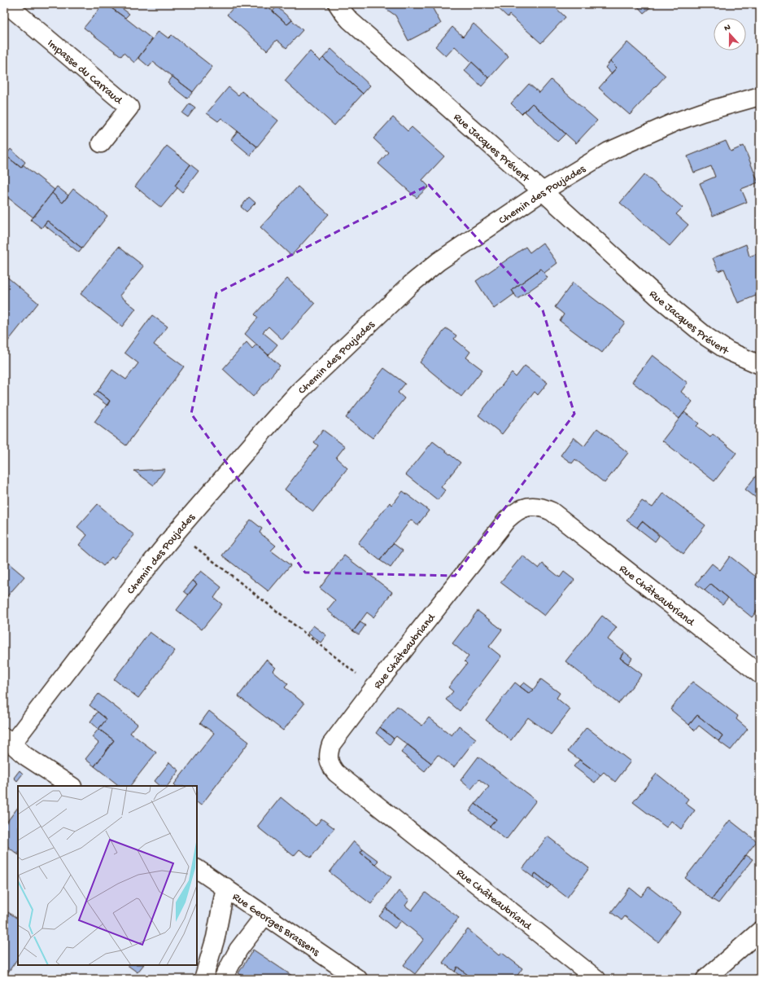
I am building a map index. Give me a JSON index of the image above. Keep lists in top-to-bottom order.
{
  "streets": {
    "street": [
      "Impasse du Carraud",
      "Rue Jacques Prévert",
      "Chemin des Poujades",
      "Rue Châteaubriand",
      "Rue Georges Brassens"
    ]
  },
  "crossings": [
    ["Rue Jacques Prévert", "Chemin des Poujades"]
  ],
  "north": "top"
}
